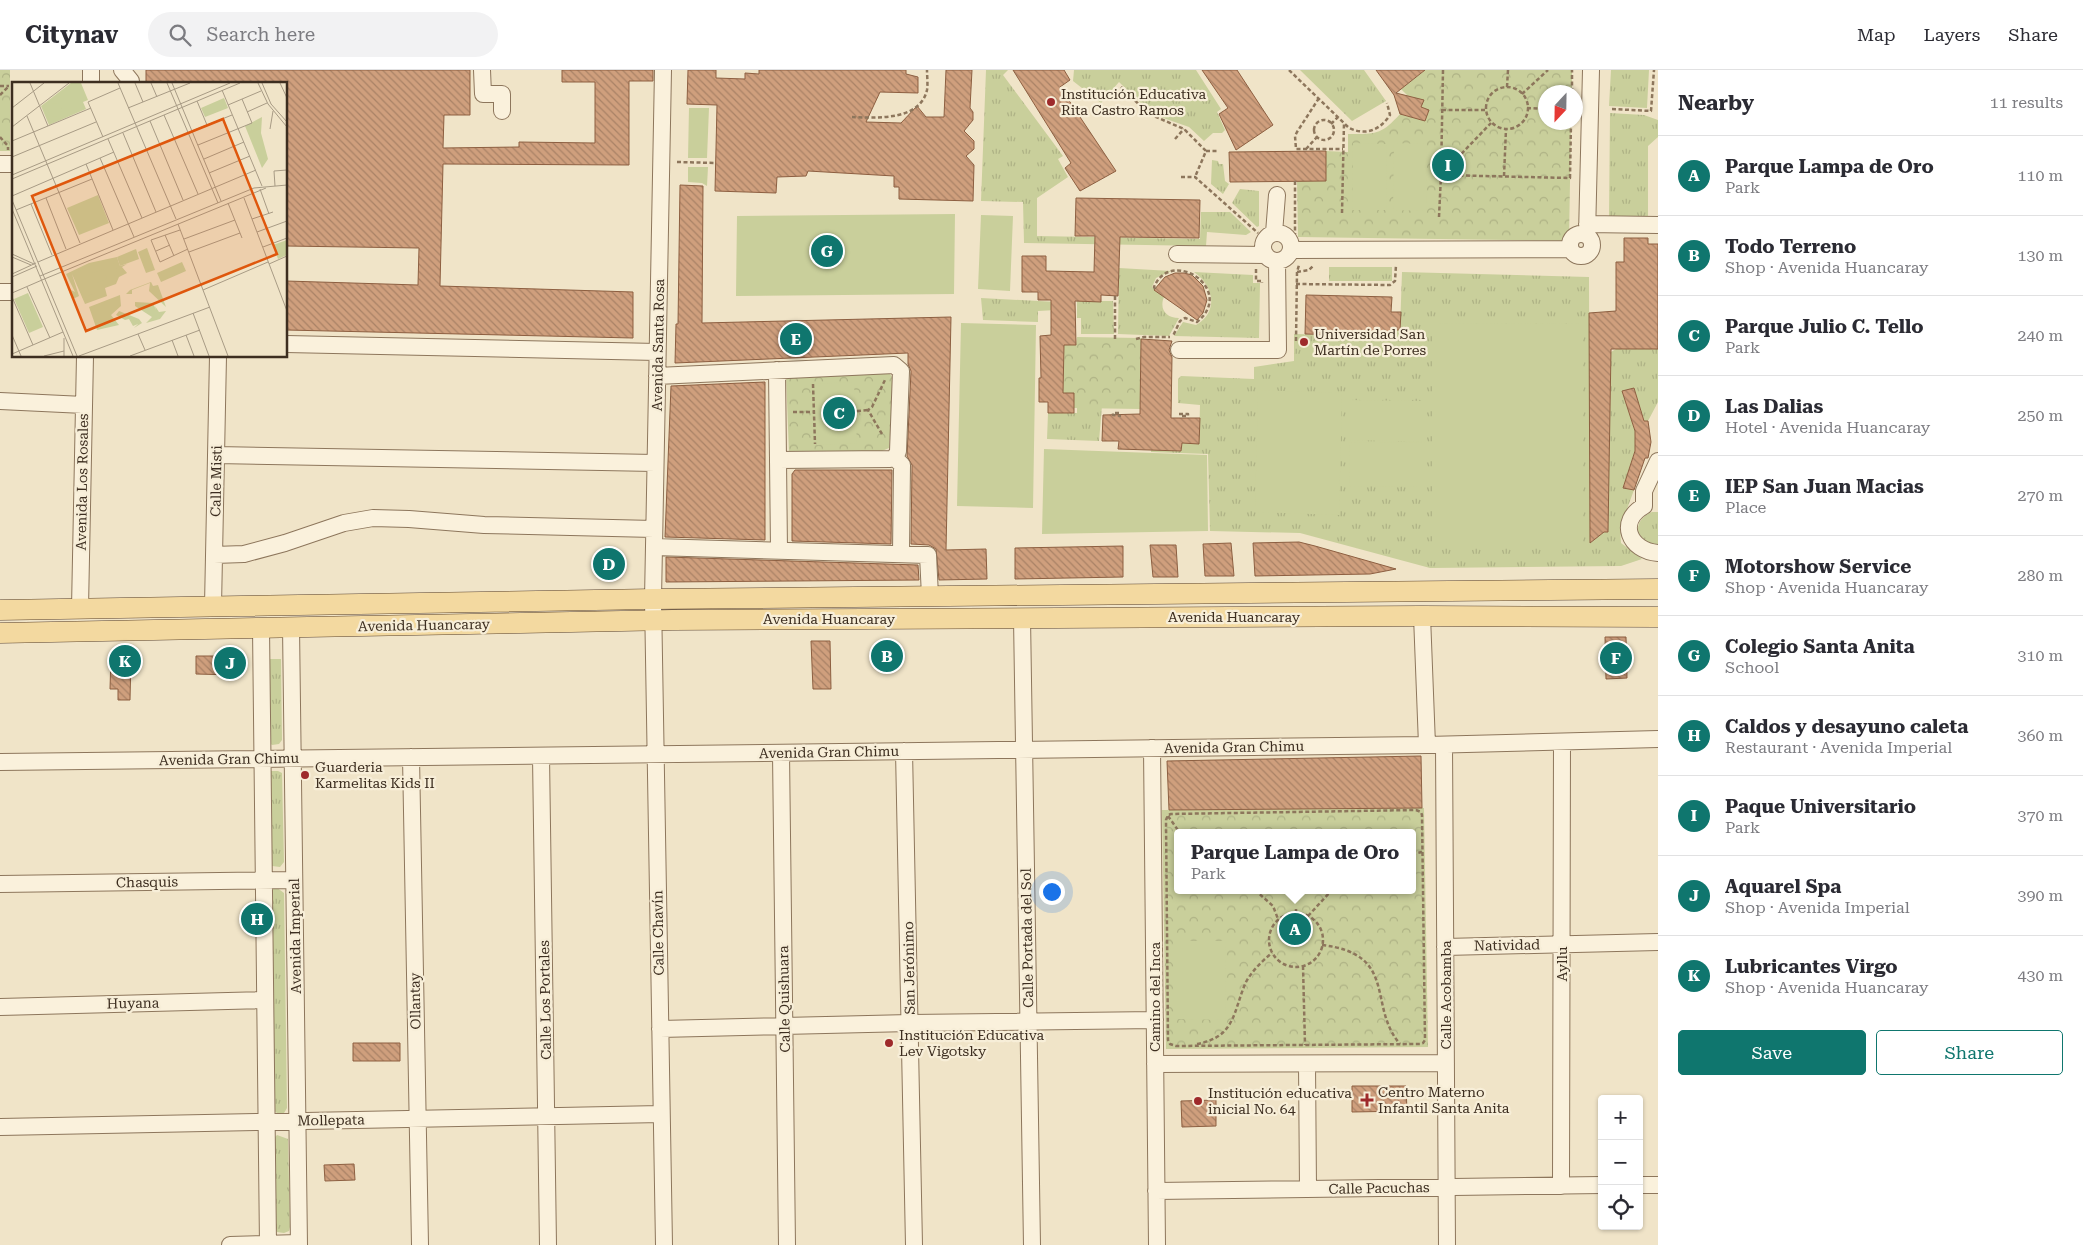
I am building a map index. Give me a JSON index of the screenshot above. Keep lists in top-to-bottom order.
{
  "streets": {
    "main road": ["Avenida Huancaray"],
    "street": [
      "Avenida Santa Rosa",
      "Calle Misti",
      "Avenida Los Rosales",
      "Avenida Gran Chimu",
      "Chasquis",
      "Calle Chavín",
      "Avenida Imperial",
      "Calle Portada del Sol",
      "Natividad",
      "Ayllu",
      "San Jerónimo",
      "Calle Acobamba",
      "Camino del Inca",
      "Calle Quishuara",
      "Calle Los Portales",
      "Ollantay",
      "Huyana",
      "Mollepata",
      "Calle Pacuchas"
    ]
  },
  "crossings": [
    ["Avenida Santa Rosa", "Avenida Huancaray"],
    ["Avenida Santa Rosa", "Calle Chavín"],
    ["Calle Misti", "Avenida Huancaray"],
    ["Avenida Los Rosales", "Avenida Huancaray"],
    ["Avenida Huancaray", "Calle Chavín"],
    ["Avenida Huancaray", "Avenida Imperial"],
    ["Avenida Huancaray", "Calle Portada del Sol"],
    ["Avenida Gran Chimu", "Calle Chavín"],
    ["Avenida Gran Chimu", "Avenida Imperial"],
    ["Avenida Gran Chimu", "Calle Portada del Sol"],
    ["Avenida Gran Chimu", "Ayllu"],
    ["Avenida Gran Chimu", "San Jerónimo"],
    ["Avenida Gran Chimu", "Calle Acobamba"],
    ["Avenida Gran Chimu", "Camino del Inca"],
    ["Avenida Gran Chimu", "Calle Quishuara"],
    ["Avenida Gran Chimu", "Calle Los Portales"],
    ["Avenida Gran Chimu", "Ollantay"],
    ["Chasquis", "Avenida Imperial"],
    ["Calle Chavín", "Mollepata"],
    ["Avenida Imperial", "Mollepata"],
    ["Natividad", "Ayllu"],
    ["Natividad", "Calle Acobamba"],
    ["Ayllu", "Calle Pacuchas"],
    ["Calle Acobamba", "Calle Pacuchas"],
    ["Camino del Inca", "Calle Pacuchas"],
    ["Calle Los Portales", "Mollepata"],
    ["Ollantay", "Mollepata"]
  ],
  "places": {
    "other": [
      "Institución Educativa Rita Castro Ramos",
      "Universidad San Martín de Porres",
      "Guarderia Karmelitas Kids II",
      "Institución Educativa Lev Vigotsky",
      "Institución educativa inicial No. 64"
    ],
    "health": ["Centro Materno Infantil Santa Anita"]
  },
  "north": "bottom",
  "page": {
    "header": "Citynav",
    "search": "Search here",
    "nav": ["Map", "Layers", "Share"],
    "heading": ["Nearby", "11 results"],
    "list": [
      {
        "mark": "A",
        "name": "Parque Lampa de Oro",
        "note": "Park",
        "value": "110 m"
      },
      {
        "mark": "B",
        "name": "Todo Terreno",
        "note": "Shop · Avenida Huancaray",
        "value": "130 m"
      },
      {
        "mark": "C",
        "name": "Parque Julio C. Tello",
        "note": "Park",
        "value": "240 m"
      },
      {
        "mark": "D",
        "name": "Las Dalias",
        "note": "Hotel · Avenida Huancaray",
        "value": "250 m"
      },
      {
        "mark": "E",
        "name": "IEP San Juan Macias",
        "note": "Place",
        "value": "270 m"
      },
      {
        "mark": "F",
        "name": "Motorshow Service",
        "note": "Shop · Avenida Huancaray",
        "value": "280 m"
      },
      {
        "mark": "G",
        "name": "Colegio Santa Anita",
        "note": "School",
        "value": "310 m"
      },
      {
        "mark": "H",
        "name": "Caldos y desayuno caleta",
        "note": "Restaurant · Avenida Imperial",
        "value": "360 m"
      },
      {
        "mark": "I",
        "name": "Paque Universitario",
        "note": "Park",
        "value": "370 m"
      },
      {
        "mark": "J",
        "name": "Aquarel Spa",
        "note": "Shop · Avenida Imperial",
        "value": "390 m"
      },
      {
        "mark": "K",
        "name": "Lubricantes Virgo",
        "note": "Shop · Avenida Huancaray",
        "value": "430 m"
      }
    ],
    "pins": [
      "I",
      "G",
      "E",
      "C",
      "D",
      "B",
      "F",
      "K",
      "J",
      "H",
      "A"
    ],
    "popup": ["Parque Lampa de Oro", "Park"],
    "buttons": ["Save", "Share"],
    "map_buttons": ["+", "−"]
  }
}
